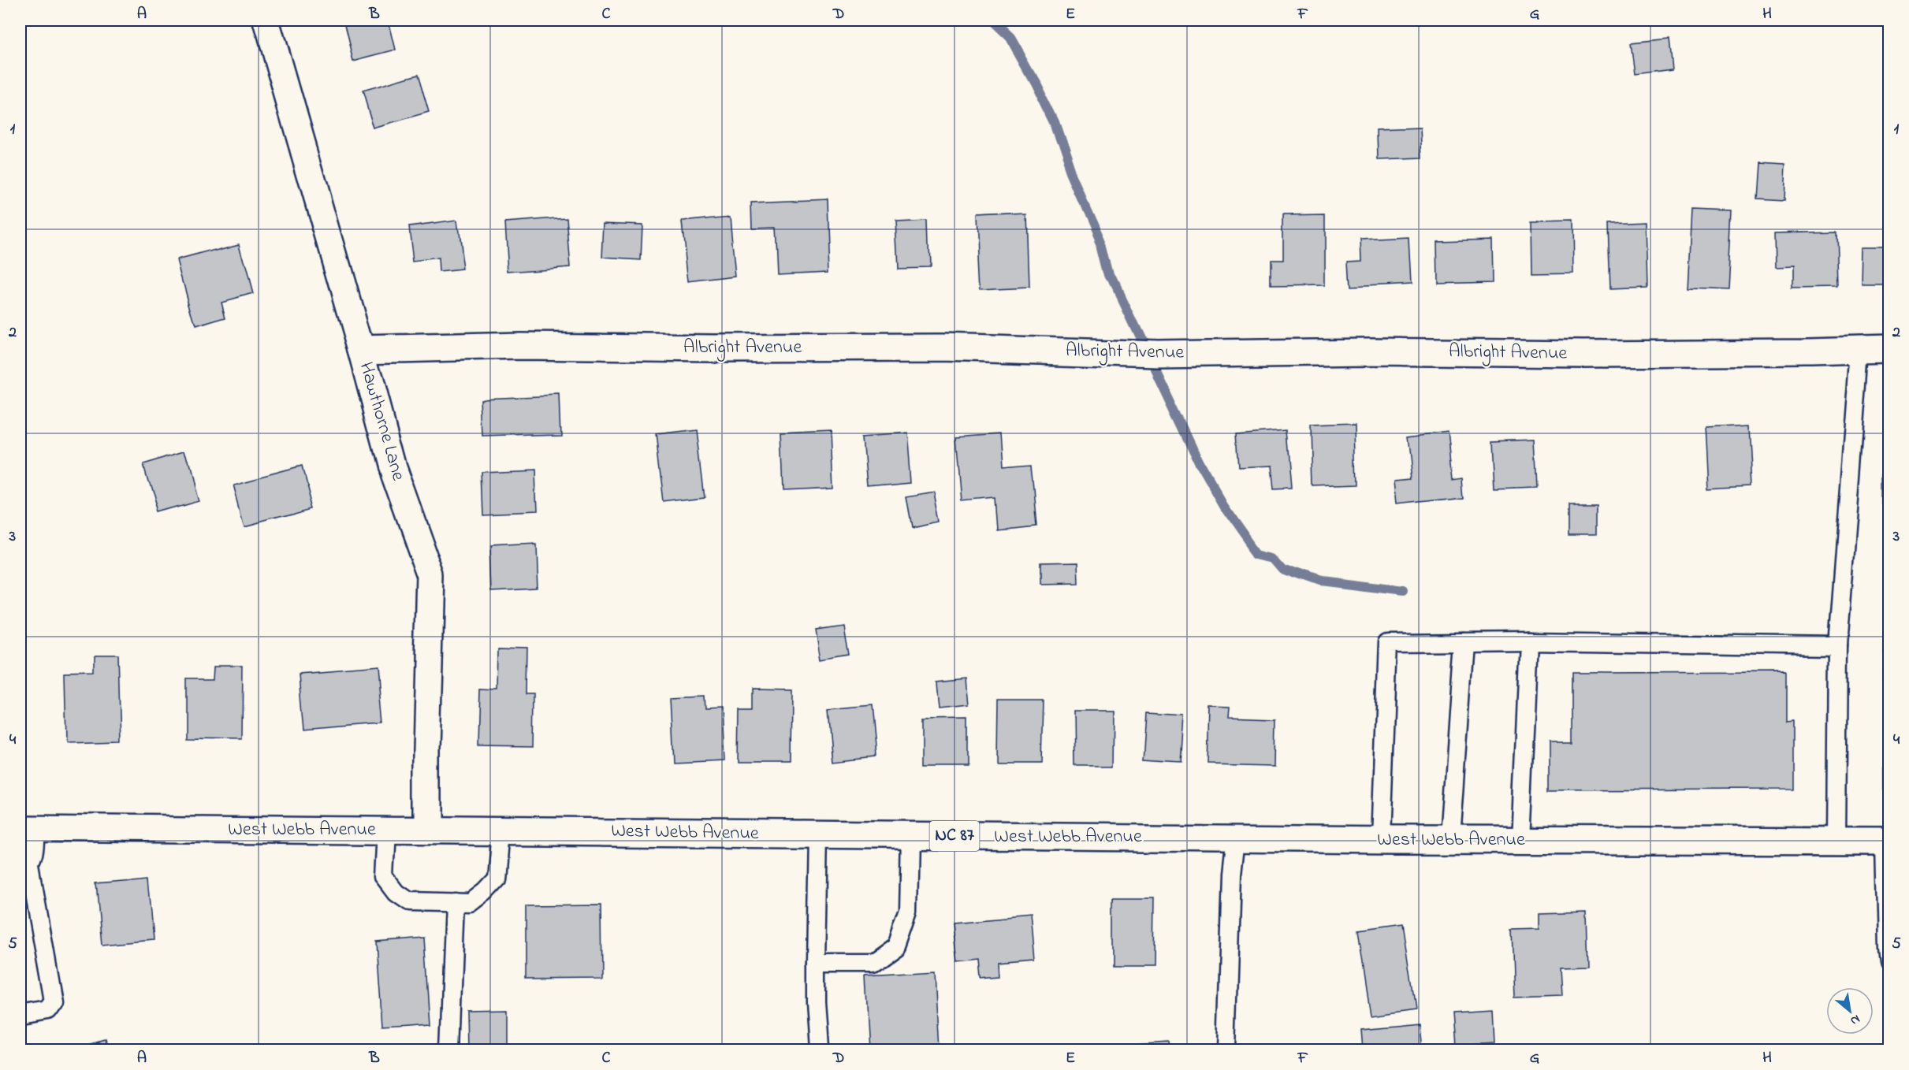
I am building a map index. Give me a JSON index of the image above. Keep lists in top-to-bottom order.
{
  "streets": {
    "main road": [
      "Albright Avenue",
      "Hawthorne Lane",
      "West Webb Avenue",
      "NC 87"
    ]
  },
  "crossings": [
    ["Albright Avenue", "Hawthorne Lane"],
    ["Hawthorne Lane", "West Webb Avenue"]
  ],
  "north": "bottom right",
  "grid": {
    "columns": [
      "A",
      "B",
      "C",
      "D",
      "E",
      "F",
      "G",
      "H"
    ],
    "rows": [
      "1",
      "2",
      "3",
      "4",
      "5"
    ]
  }
}
